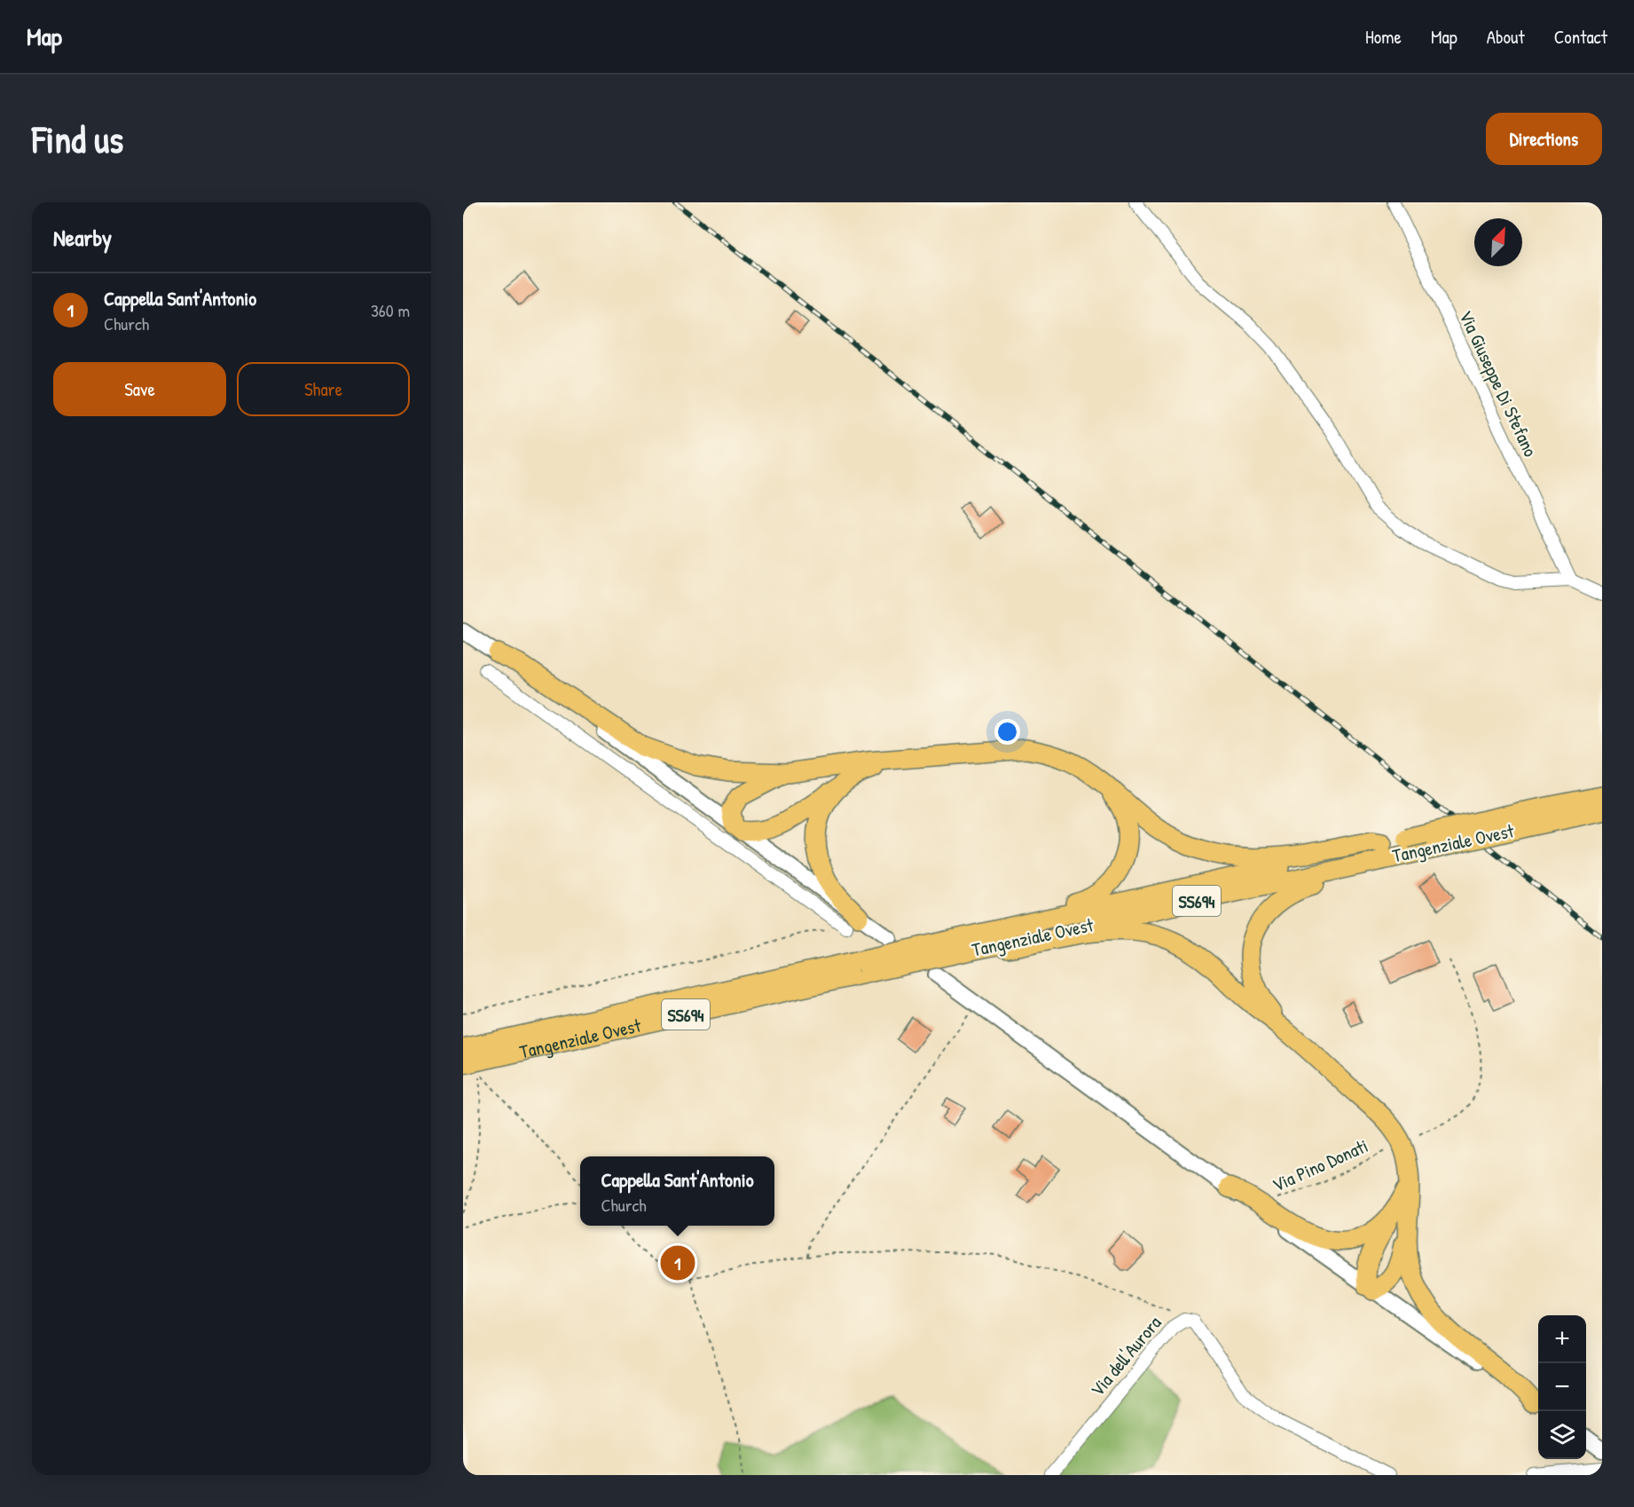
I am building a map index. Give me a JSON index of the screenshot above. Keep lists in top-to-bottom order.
{
  "streets": {
    "highway": ["Tangenziale Ovest", "SS694"],
    "street": ["Via Giuseppe Di Stefano", "Via dell'Aurora"],
    "path": ["Via Pino Donati"]
  },
  "north": "top right",
  "page": {
    "header": "Map",
    "nav": [
      "Home",
      "Map",
      "About",
      "Contact"
    ],
    "buttons": [
      "Directions",
      ["Save", "Share"]
    ],
    "title": "Find us",
    "heading": "Nearby",
    "list": [
      {
        "mark": "1",
        "name": "Cappella Sant'Antonio",
        "note": "Church",
        "value": "360 m"
      }
    ],
    "popup": ["Cappella Sant'Antonio", "Church"],
    "pins": "1",
    "map_buttons": ["+", "−"]
  }
}
